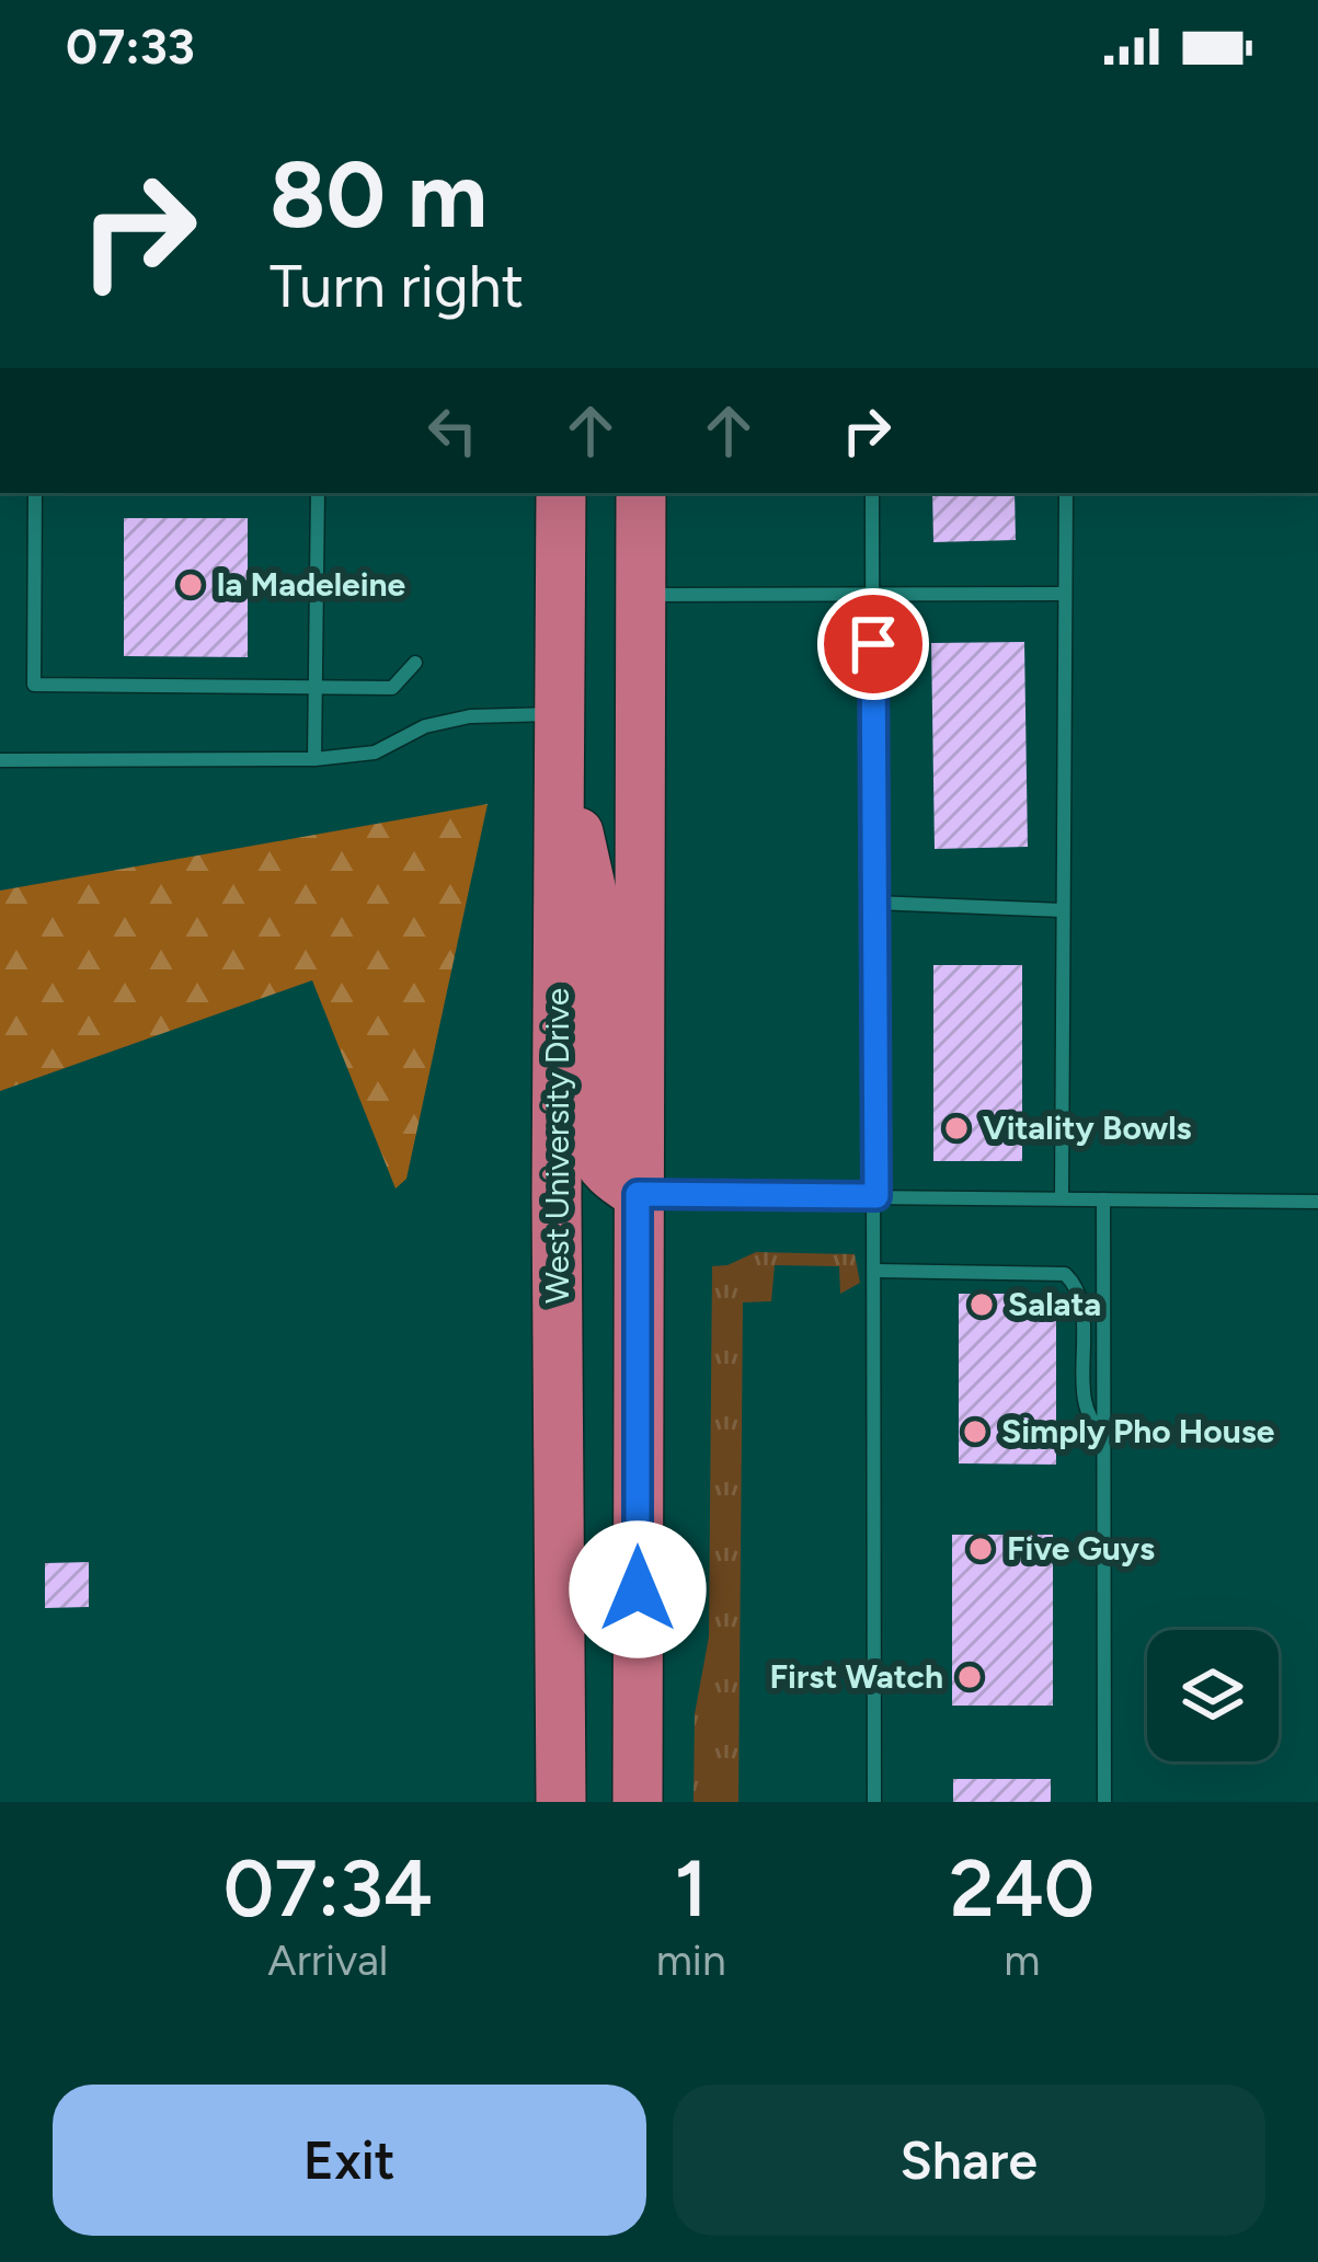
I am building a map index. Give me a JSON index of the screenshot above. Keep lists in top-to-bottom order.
{
  "streets": {
    "highway": ["West University Drive"]
  },
  "places": [
    "la Madeleine",
    "Vitality Bowls",
    "Salata",
    "Simply Pho House",
    "Five Guys",
    "First Watch"
  ],
  "page": {
    "status": "07:33",
    "turn": ["80 m", "Turn right"],
    "eta": [
      "07:34",
      "Arrival",
      "1",
      "min",
      "240",
      "m"
    ],
    "buttons": ["Exit", "Share"]
  }
}
